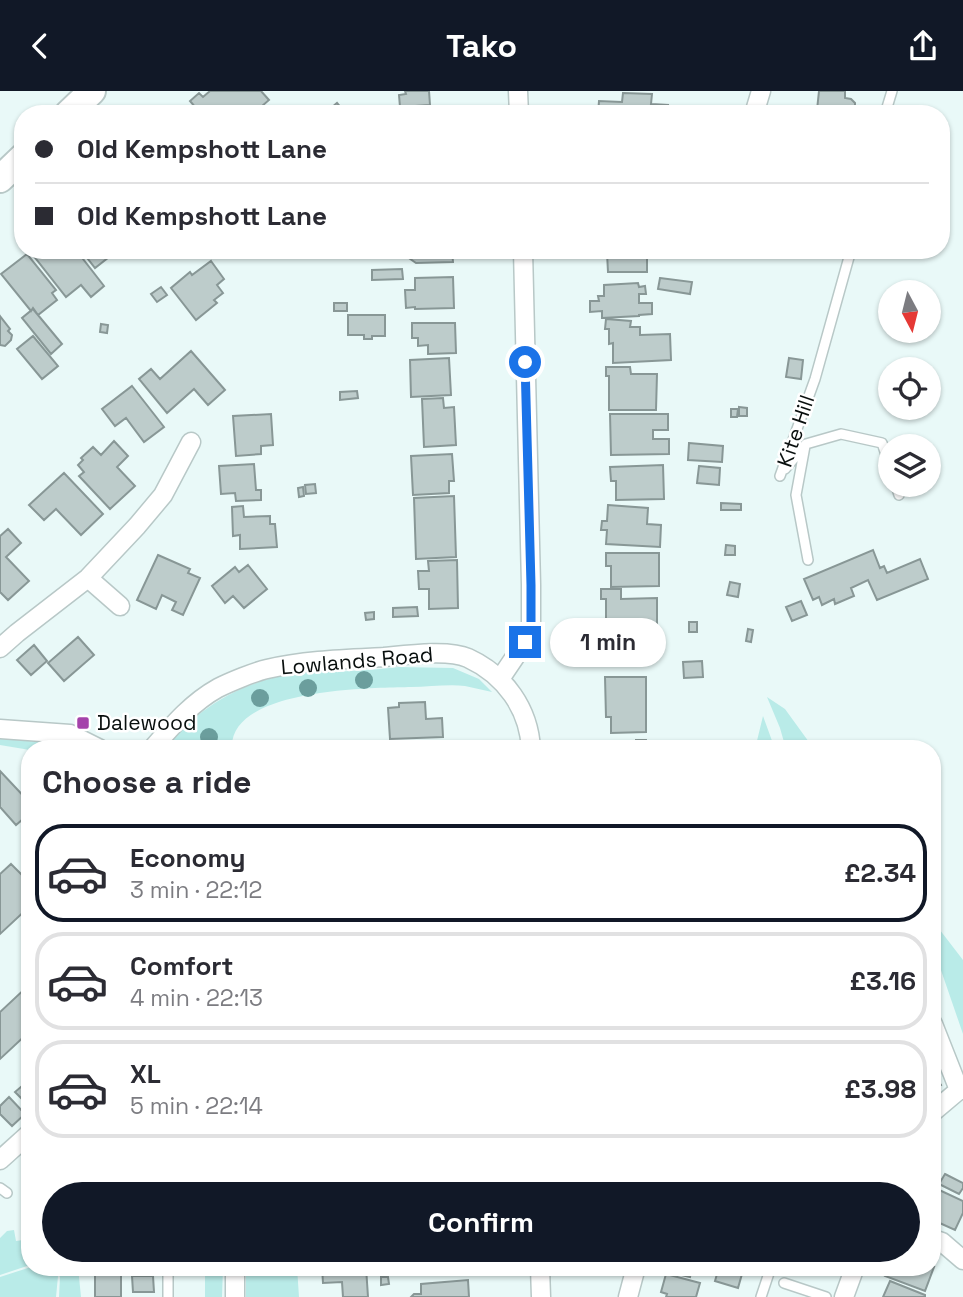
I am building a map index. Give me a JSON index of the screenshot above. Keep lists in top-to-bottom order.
{
  "streets": {
    "street": ["Lowlands Road"],
    "lane": ["Kite Hill"]
  },
  "places": {
    "transit": ["Dalewood"]
  },
  "north": "bottom",
  "page": {
    "header": "Tako",
    "banner": ["Old Kempshott Lane", "Old Kempshott Lane"],
    "bubble": "1 min",
    "heading": "Choose a ride",
    "list": [
      {
        "name": "Economy",
        "note": "3 min · 22:12",
        "value": "£2.34"
      },
      {
        "name": "Comfort",
        "note": "4 min · 22:13",
        "value": "£3.16"
      },
      {
        "name": "XL",
        "note": "5 min · 22:14",
        "value": "£3.98"
      }
    ],
    "buttons": "Confirm"
  }
}
